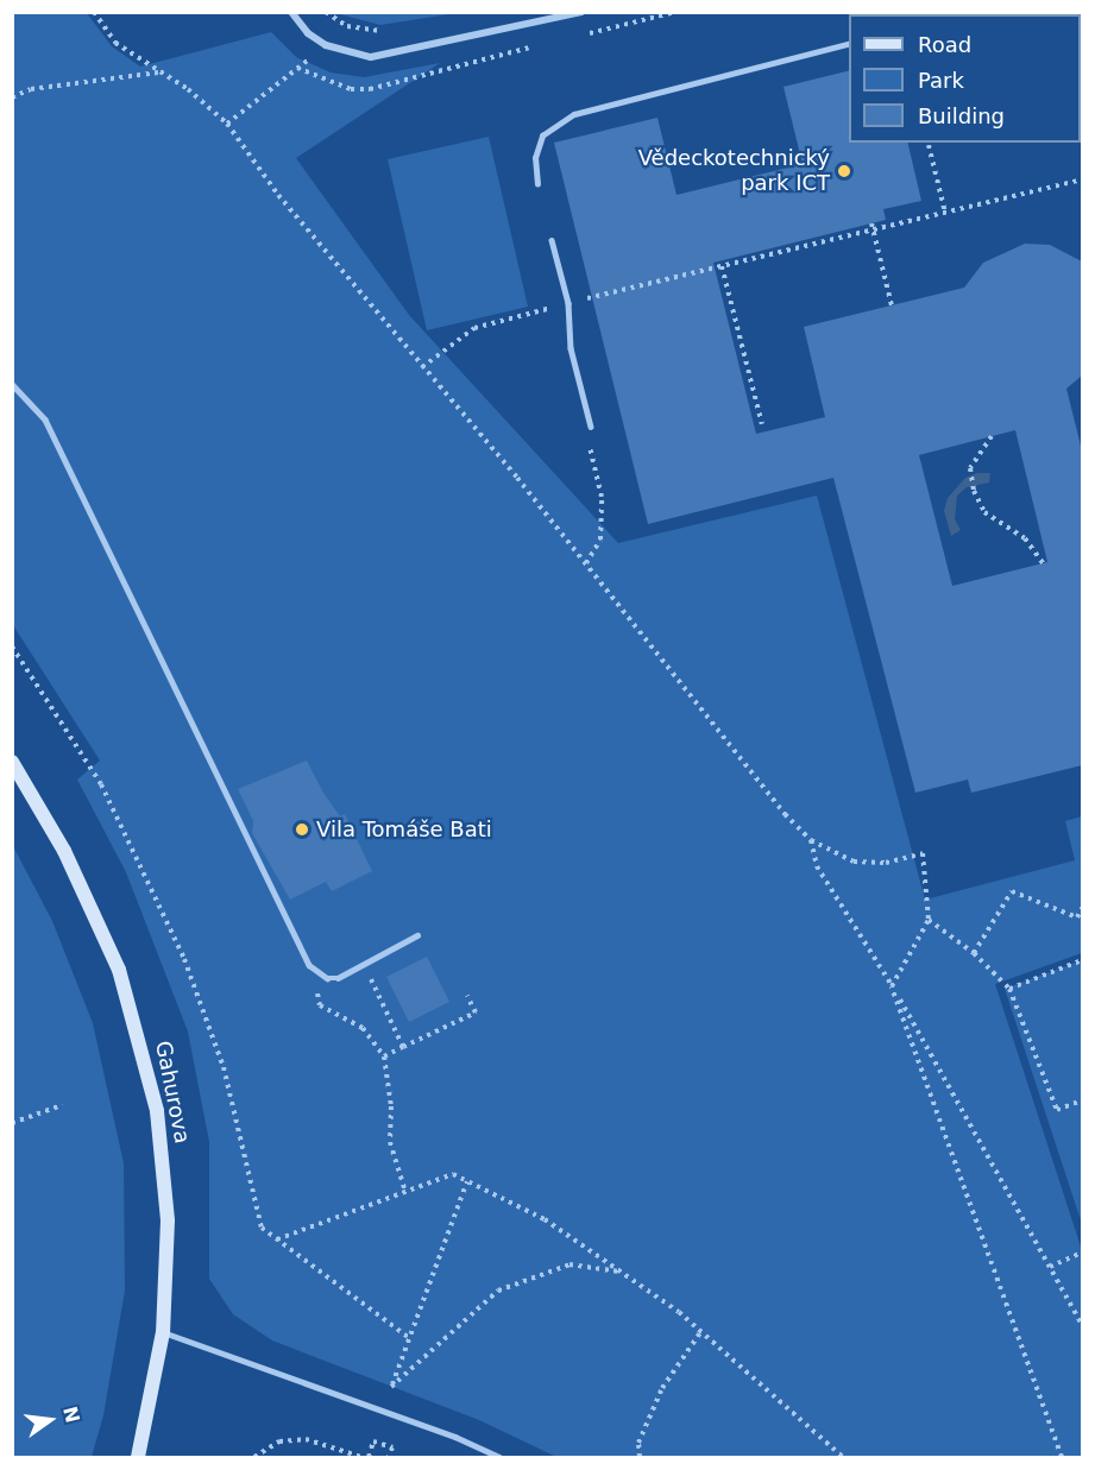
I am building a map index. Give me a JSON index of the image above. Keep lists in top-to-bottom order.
{
  "streets": {
    "street": ["Gahurova"]
  },
  "places": ["Vědeckotechnický park ICT", "Vila Tomáše Bati"],
  "legend": ["Road", "Park", "Building"],
  "north": "right"
}
